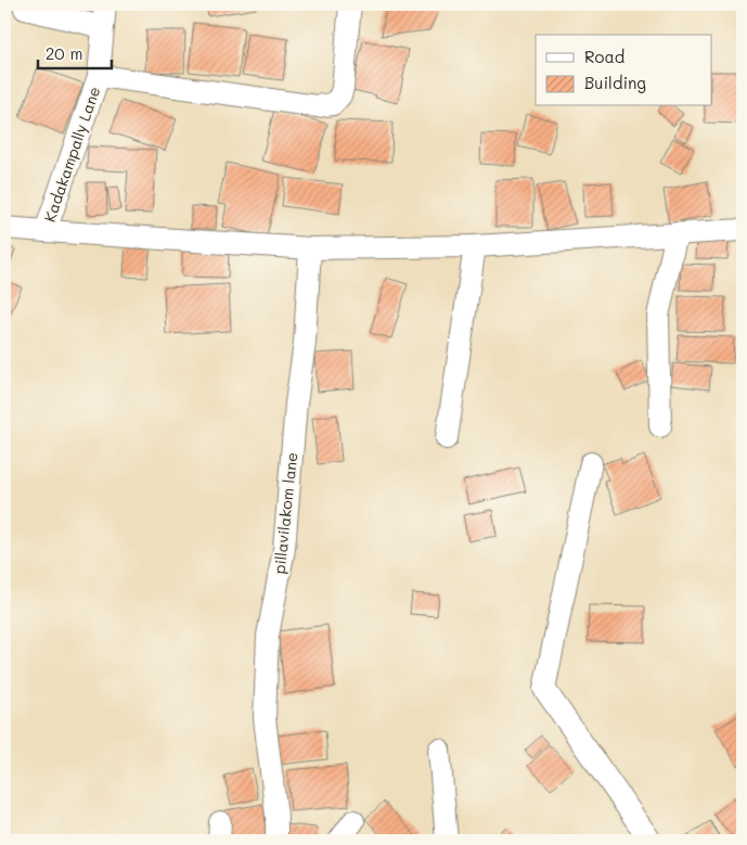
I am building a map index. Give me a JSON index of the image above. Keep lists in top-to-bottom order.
{
  "streets": {
    "street": ["Kadakampally Lane", "pillavilakom lane"]
  },
  "legend": ["Road", "Building"],
  "scale_bar": "20 m"
}
